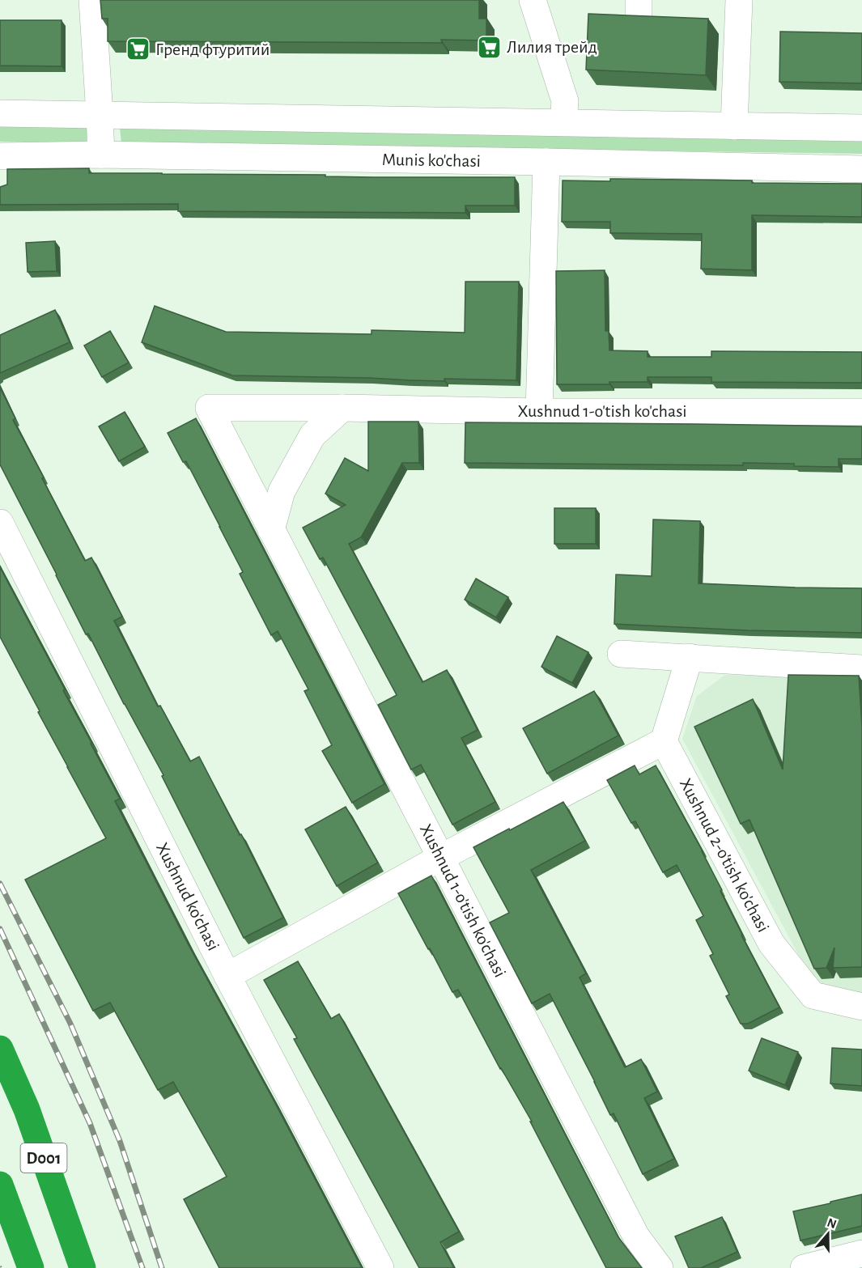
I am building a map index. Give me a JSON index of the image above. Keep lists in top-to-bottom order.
{
  "streets": {
    "highway": ["D001"],
    "street": [
      "Munis ko'chasi",
      "Xushnud 1-o'tish ko'chasi",
      "Xushnud 2-o'tish ko'chasi",
      "Xushnud ko'chasi"
    ]
  },
  "places": {
    "supermarket": ["Лилия трейд", "Гренд фтуритий"]
  },
  "north": "top"
}
